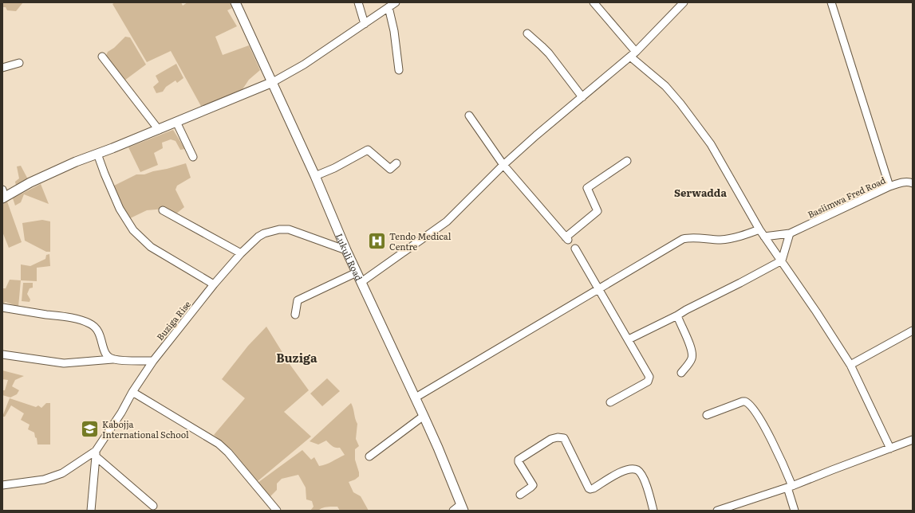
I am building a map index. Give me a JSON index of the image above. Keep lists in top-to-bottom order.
{
  "streets": {
    "street": ["Basiimwa Fred Road", "Lukuli Road", "Buziga Rise"]
  },
  "crossings": [
    ["Lukuli Road", "Buziga Rise"]
  ],
  "districts": ["Serwadda", "Buziga"],
  "places": {
    "hospital": ["Tendo Medical Centre"],
    "school or university": ["Kabojja International School"]
  }
}
